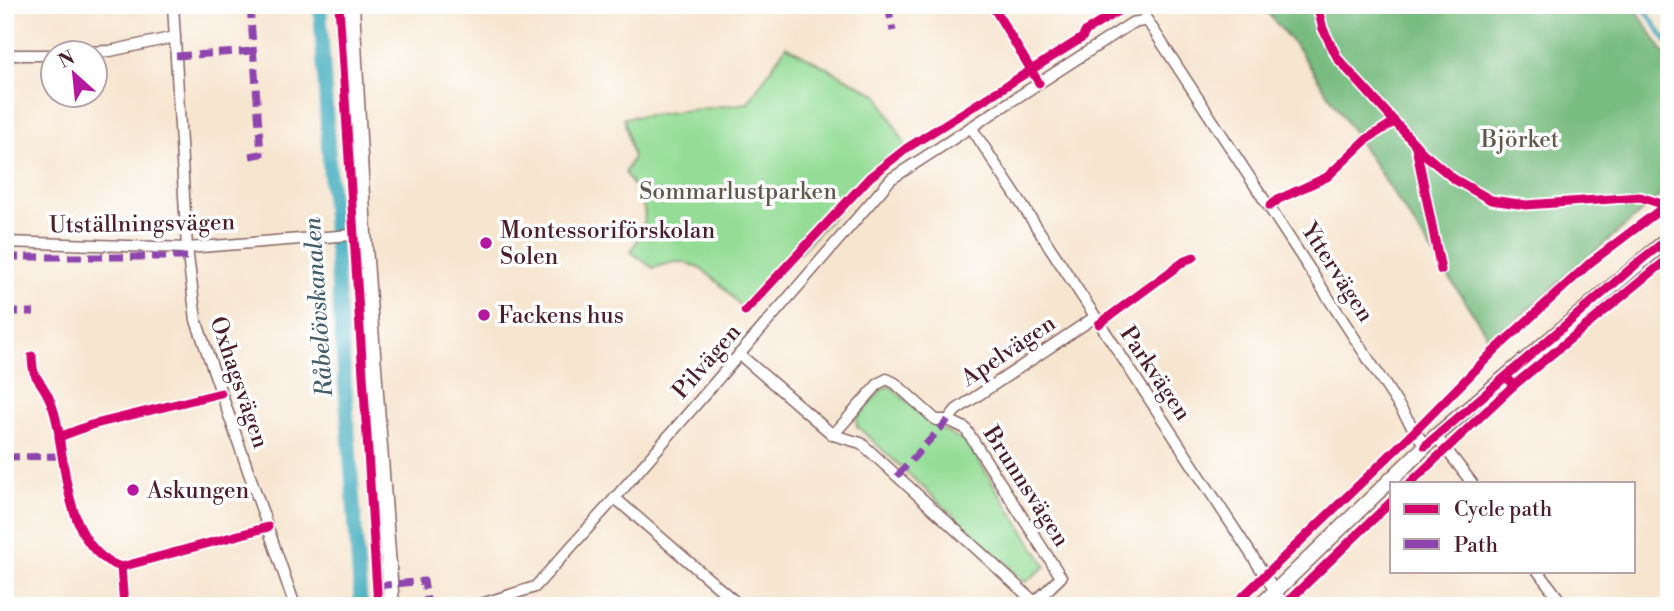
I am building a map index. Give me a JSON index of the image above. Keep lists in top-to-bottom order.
{
  "streets": {
    "street": [
      "Utställningsvägen",
      "Yttervägen",
      "Apelvägen",
      "Pilvägen",
      "Parkvägen",
      "Oxhagsvägen",
      "Brunnsvägen"
    ]
  },
  "crossings": [
    ["Utställningsvägen", "Oxhagsvägen"],
    ["Yttervägen", "Pilvägen"],
    ["Apelvägen", "Parkvägen"],
    ["Apelvägen", "Brunnsvägen"],
    ["Pilvägen", "Parkvägen"],
    ["Pilvägen", "Brunnsvägen"]
  ],
  "water": ["Råbelövskanalen"],
  "parks": ["Björket", "Sommarlustparken"],
  "places": ["Montessoriförskolan Solen", "Fackens hus", "Askungen"],
  "legend": ["Cycle path", "Path"],
  "north": "top left"
}
